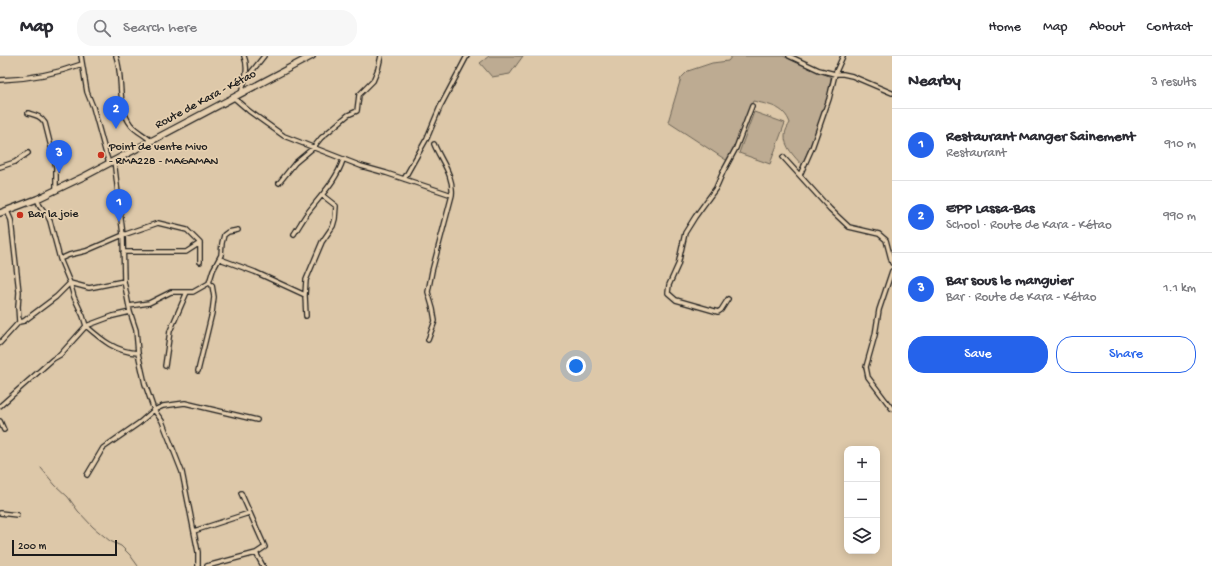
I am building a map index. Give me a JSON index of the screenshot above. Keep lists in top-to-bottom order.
{
  "streets": {
    "main road": ["Route de Kara - Kétao"]
  },
  "places": ["Point de vente Mivo - RMA228 - MAGAMAN", "Bar la joie"],
  "scale_bar": "200 m",
  "page": {
    "header": "Map",
    "search": "Search here",
    "nav": [
      "Home",
      "Map",
      "About",
      "Contact"
    ],
    "heading": ["Nearby", "3 results"],
    "pins": ["2", "3", "1"],
    "list": [
      {
        "mark": "1",
        "name": "Restaurant Manger Sainement",
        "note": "Restaurant",
        "value": "910 m"
      },
      {
        "mark": "2",
        "name": "EPP Lassa-Bas",
        "note": "School · Route de Kara - Kétao",
        "value": "990 m"
      },
      {
        "mark": "3",
        "name": "Bar sous le manguier",
        "note": "Bar · Route de Kara - Kétao",
        "value": "1.1 km"
      }
    ],
    "buttons": ["Save", "Share"],
    "map_buttons": ["+", "−"],
    "scale": "200 m"
  }
}
